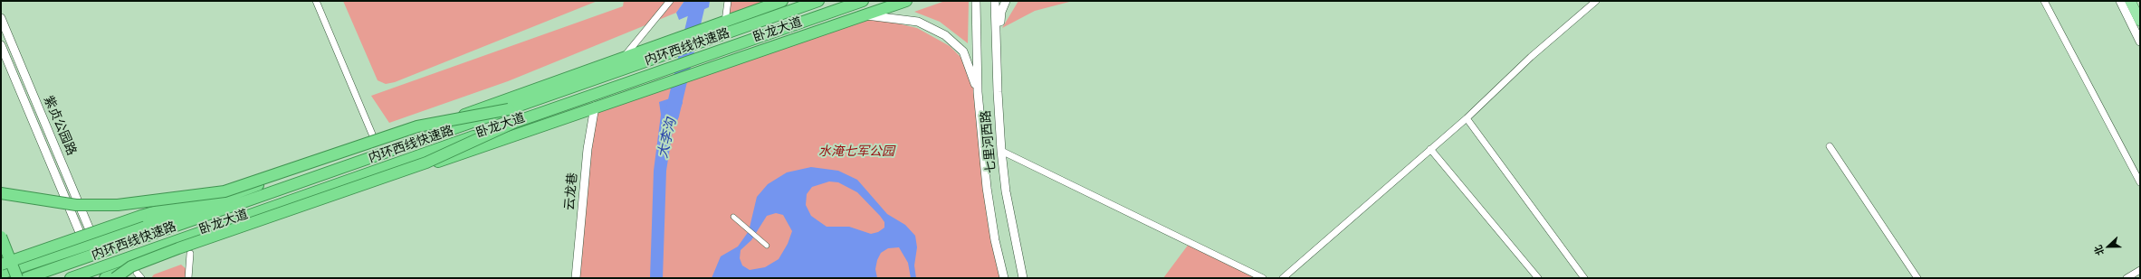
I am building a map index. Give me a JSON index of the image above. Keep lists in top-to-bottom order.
{
  "streets": {
    "highway": ["卧龙大道", "内环西线快速路"],
    "street": ["紫贞公园路", "七里河西路", "云龙巷"]
  },
  "crossings": [
    ["卧龙大道", "紫贞公园路"],
    ["卧龙大道", "云龙巷"]
  ],
  "water": ["大李沟"],
  "parks": ["水淹七军公园"],
  "north": "left"
}
